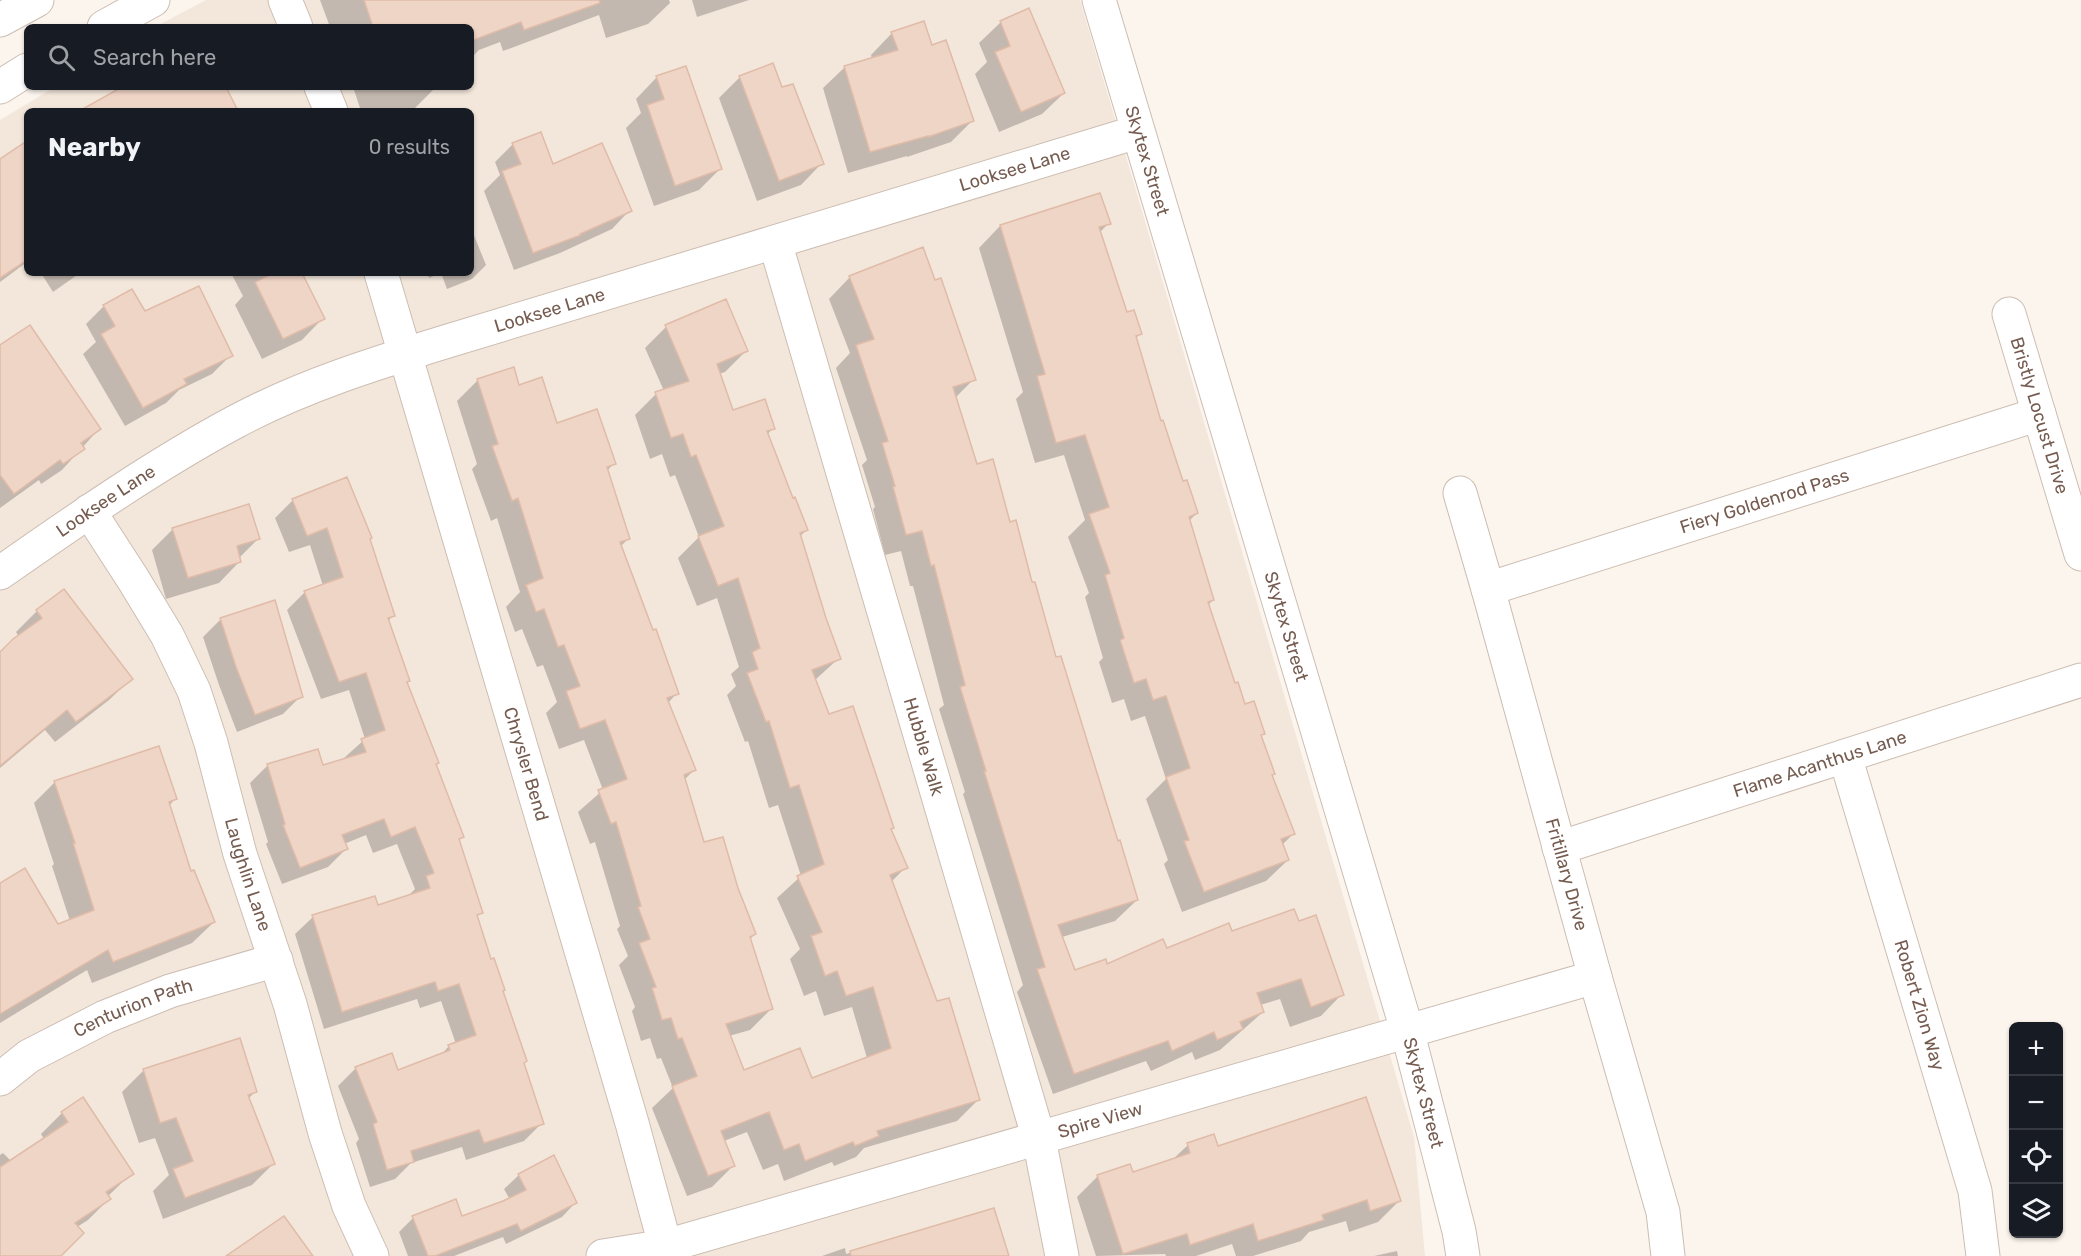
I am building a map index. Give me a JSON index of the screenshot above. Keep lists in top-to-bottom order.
{
  "streets": {
    "street": [
      "Skytex Street",
      "Looksee Lane",
      "Bristly Locust Drive",
      "Fiery Goldenrod Pass",
      "Hubble Walk",
      "Chrysler Bend",
      "Flame Acanthus Lane",
      "Fritillary Drive",
      "Laughlin Lane",
      "Robert Zion Way",
      "Centurion Path",
      "Spire View"
    ]
  },
  "crossings": [
    ["Skytex Street", "Looksee Lane"],
    ["Skytex Street", "Spire View"],
    ["Looksee Lane", "Hubble Walk"],
    ["Looksee Lane", "Chrysler Bend"],
    ["Looksee Lane", "Laughlin Lane"],
    ["Bristly Locust Drive", "Fiery Goldenrod Pass"],
    ["Fiery Goldenrod Pass", "Fritillary Drive"],
    ["Hubble Walk", "Spire View"],
    ["Chrysler Bend", "Spire View"],
    ["Flame Acanthus Lane", "Fritillary Drive"],
    ["Flame Acanthus Lane", "Robert Zion Way"],
    ["Fritillary Drive", "Spire View"],
    ["Laughlin Lane", "Centurion Path"]
  ],
  "page": {
    "search": "Search here",
    "heading": ["Nearby", "0 results"],
    "map_buttons": ["+", "−"]
  }
}
